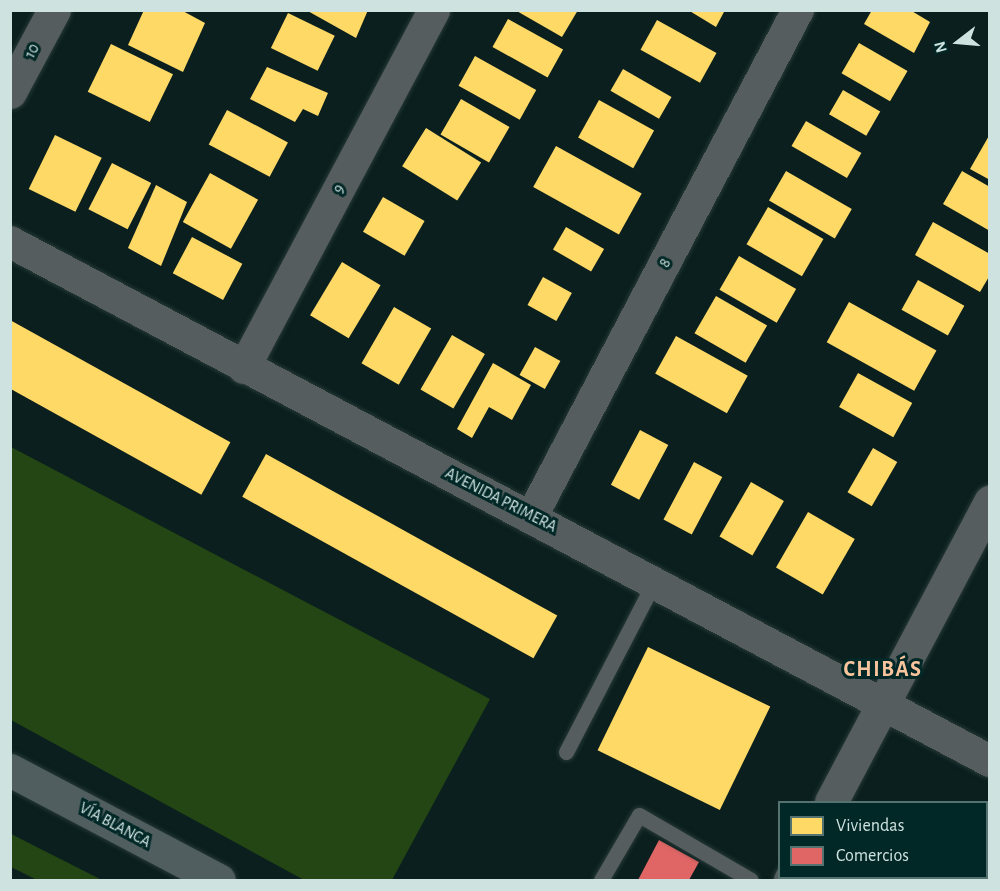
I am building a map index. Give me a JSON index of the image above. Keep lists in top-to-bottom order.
{
  "streets": {
    "main road": ["VÍA BLANCA"],
    "street": [
      "10",
      "9",
      "8",
      "AVENIDA PRIMERA"
    ]
  },
  "crossings": [
    ["9", "AVENIDA PRIMERA"],
    ["8", "AVENIDA PRIMERA"]
  ],
  "districts": ["CHIBÁS"],
  "legend": ["Viviendas", "Comercios"],
  "north": "left"
}
